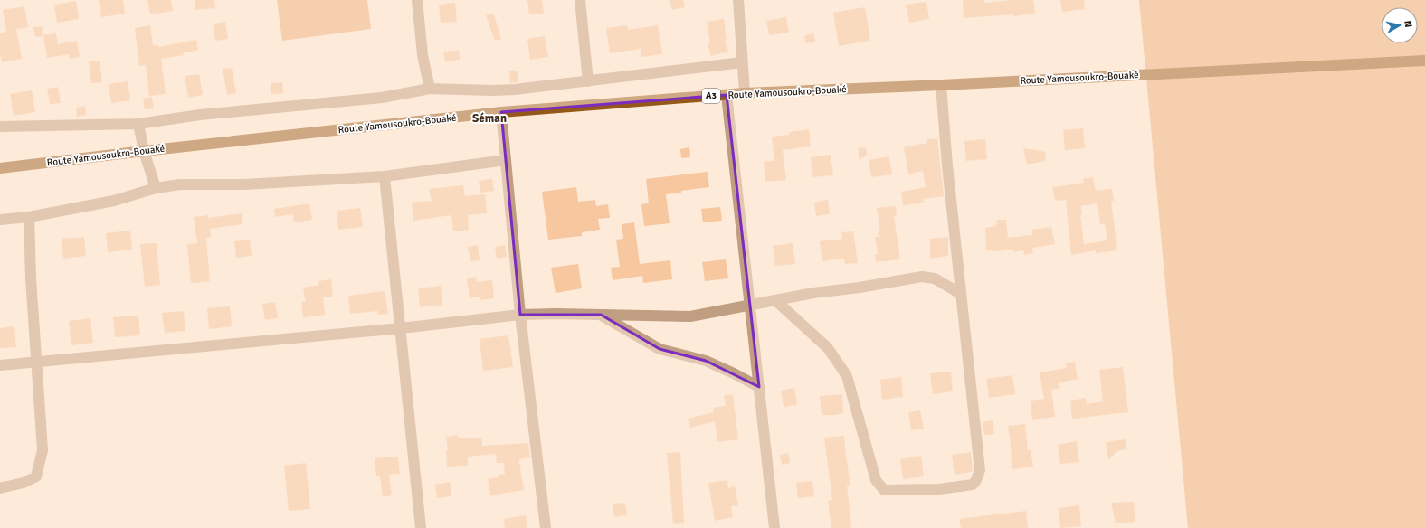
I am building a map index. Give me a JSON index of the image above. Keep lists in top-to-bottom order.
{
  "streets": {
    "main road": ["Route Yamousoukro-Bouaké", "A3"]
  },
  "districts": ["Séman"],
  "north": "right"
}
